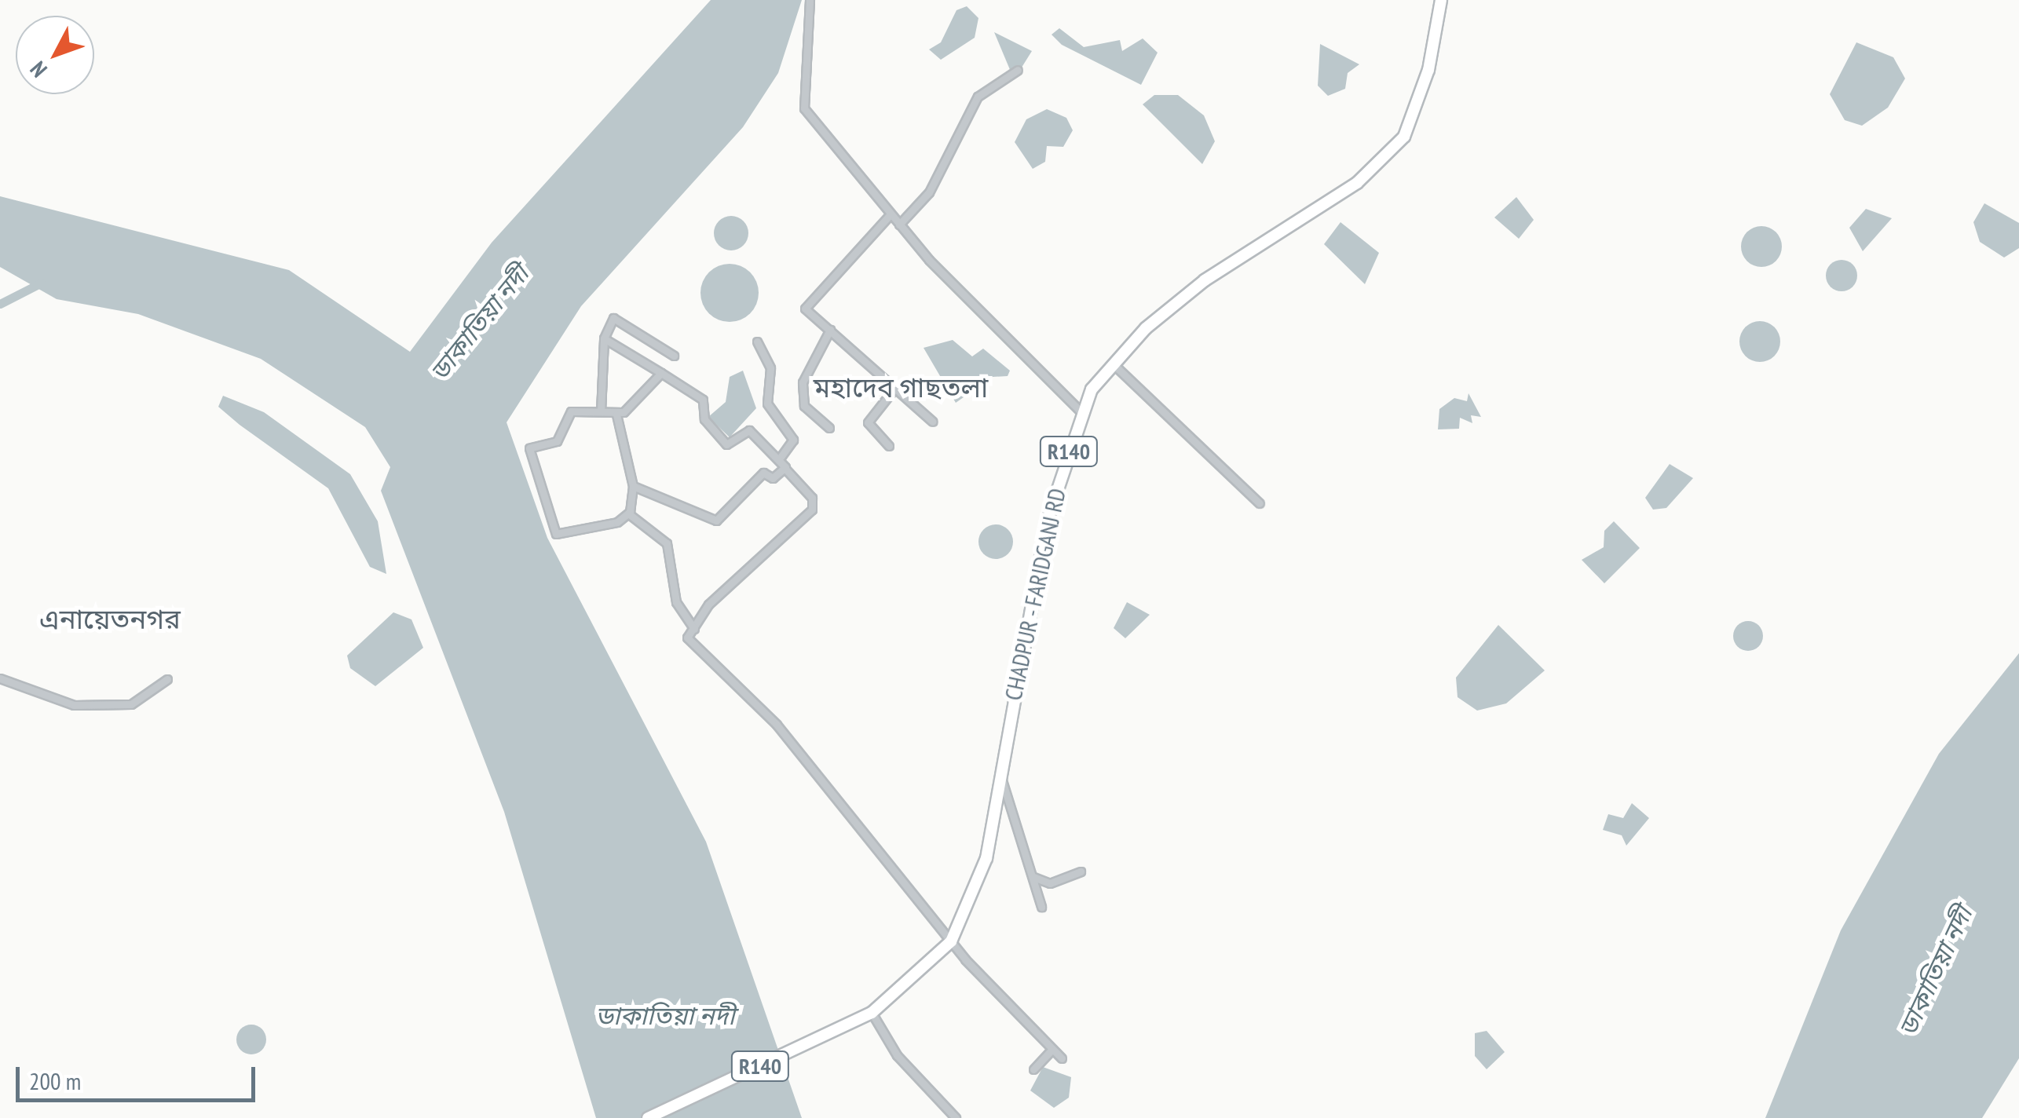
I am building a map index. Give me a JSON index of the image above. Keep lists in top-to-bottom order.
{
  "streets": {
    "main road": ["R140", "CHADPUR - FARIDGANJ RD"]
  },
  "districts": ["মহাদেব গাছতলা", "এনায়েতনগর"],
  "water": ["ডাকাতিয়া নদী"],
  "scale_bar": "200 m",
  "north": "bottom left"
}
